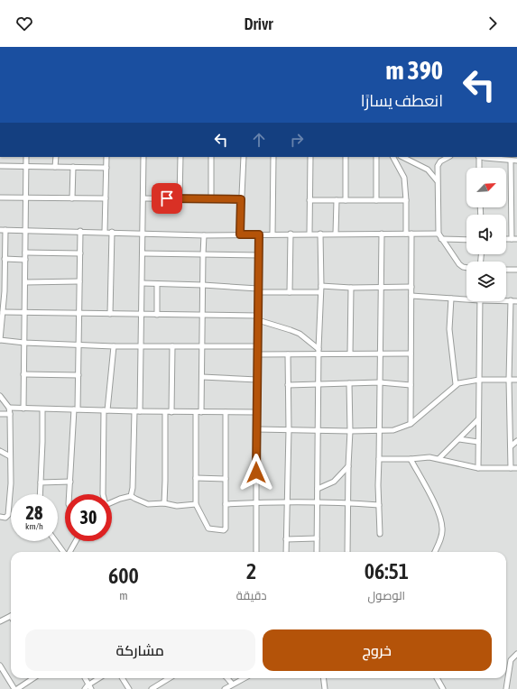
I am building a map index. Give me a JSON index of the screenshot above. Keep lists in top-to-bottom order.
{
  "north": "top right",
  "page": {
    "header": "Drivr",
    "turn": ["390 m", "انعطف يسارًا"],
    "speed": "28 km/h",
    "limit": "30",
    "eta": [
      "06:51",
      "الوصول",
      "2",
      "دقيقة",
      "600",
      "m"
    ],
    "buttons": ["خروج", "مشاركة"]
  }
}
